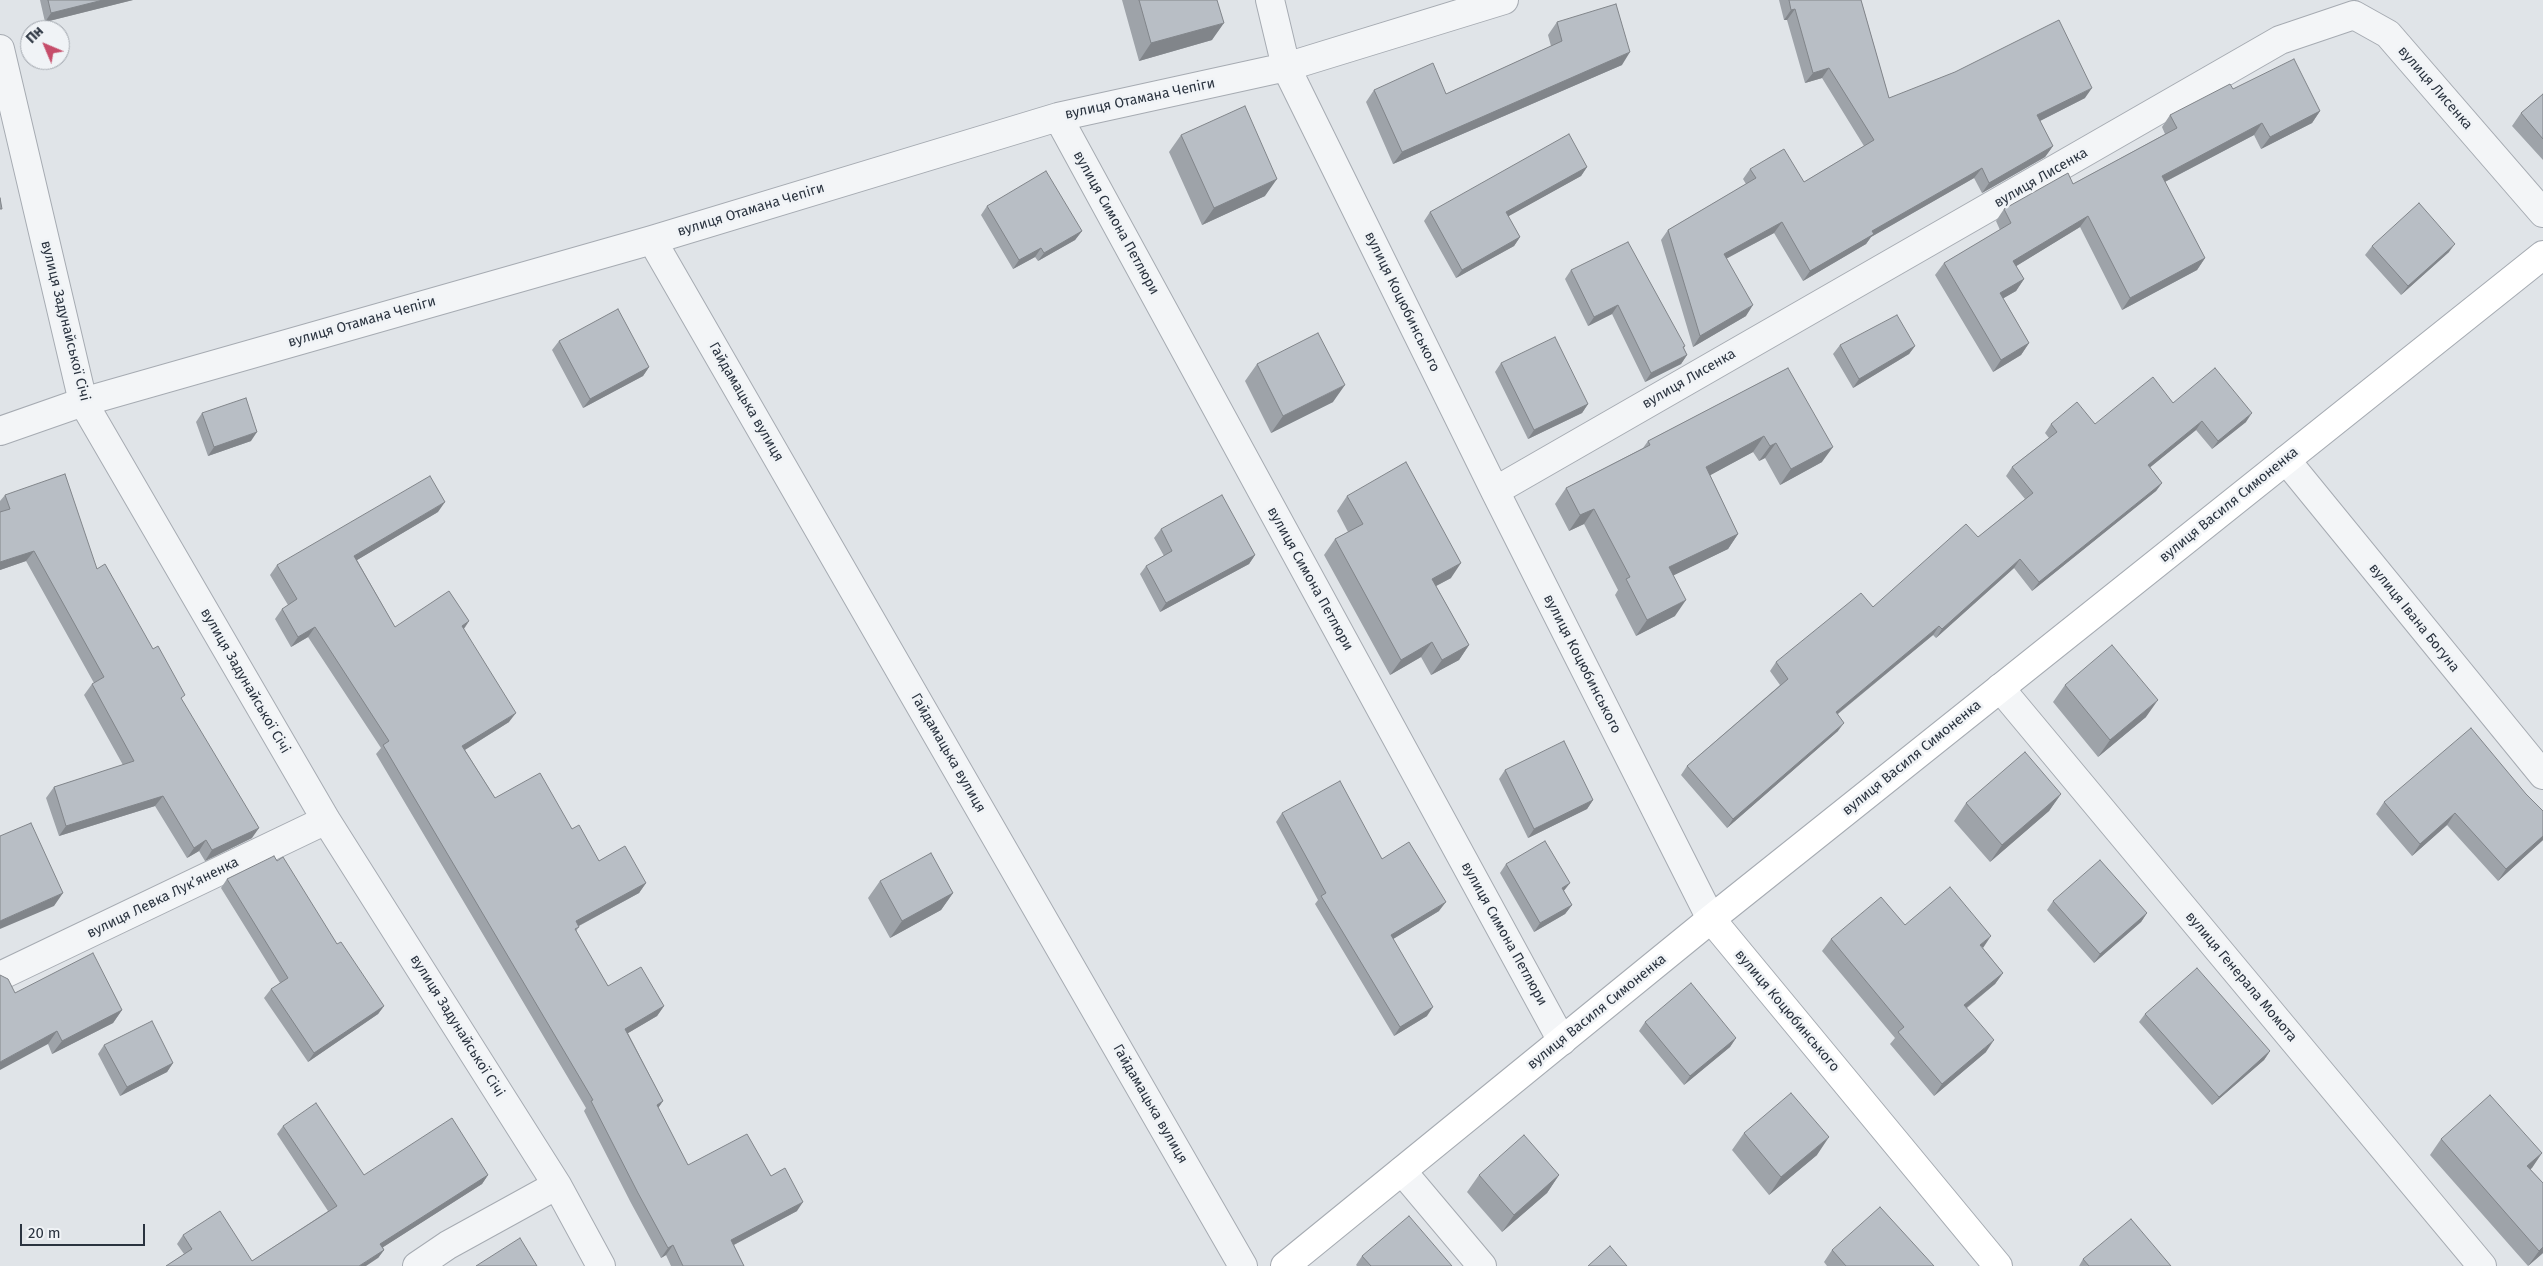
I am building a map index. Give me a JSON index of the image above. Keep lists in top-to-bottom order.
{
  "streets": {
    "street": [
      "вулиця Лисенка",
      "вулиця Отамана Чепіги",
      "вулиця Симона Петлюри",
      "вулиця Коцюбинського",
      "вулиця Задунайської Січі",
      "Гайдамацька вулиця",
      "вулиця Василя Симоненка",
      "вулиця Івана Богуна",
      "вулиця Левка Лукʼяненка",
      "вулиця Генерала Момота"
    ]
  },
  "crossings": [
    ["вулиця Лисенка", "вулиця Коцюбинського"],
    ["вулиця Отамана Чепіги", "вулиця Симона Петлюри"],
    ["вулиця Отамана Чепіги", "вулиця Коцюбинського"],
    ["вулиця Отамана Чепіги", "вулиця Задунайської Січі"],
    ["вулиця Отамана Чепіги", "Гайдамацька вулиця"],
    ["вулиця Симона Петлюри", "вулиця Василя Симоненка"],
    ["вулиця Коцюбинського", "вулиця Василя Симоненка"],
    ["вулиця Задунайської Січі", "вулиця Левка Лукʼяненка"],
    ["вулиця Василя Симоненка", "вулиця Івана Богуна"],
    ["вулиця Василя Симоненка", "вулиця Генерала Момота"]
  ],
  "scale_bar": "20 m",
  "north": "top left"
}
